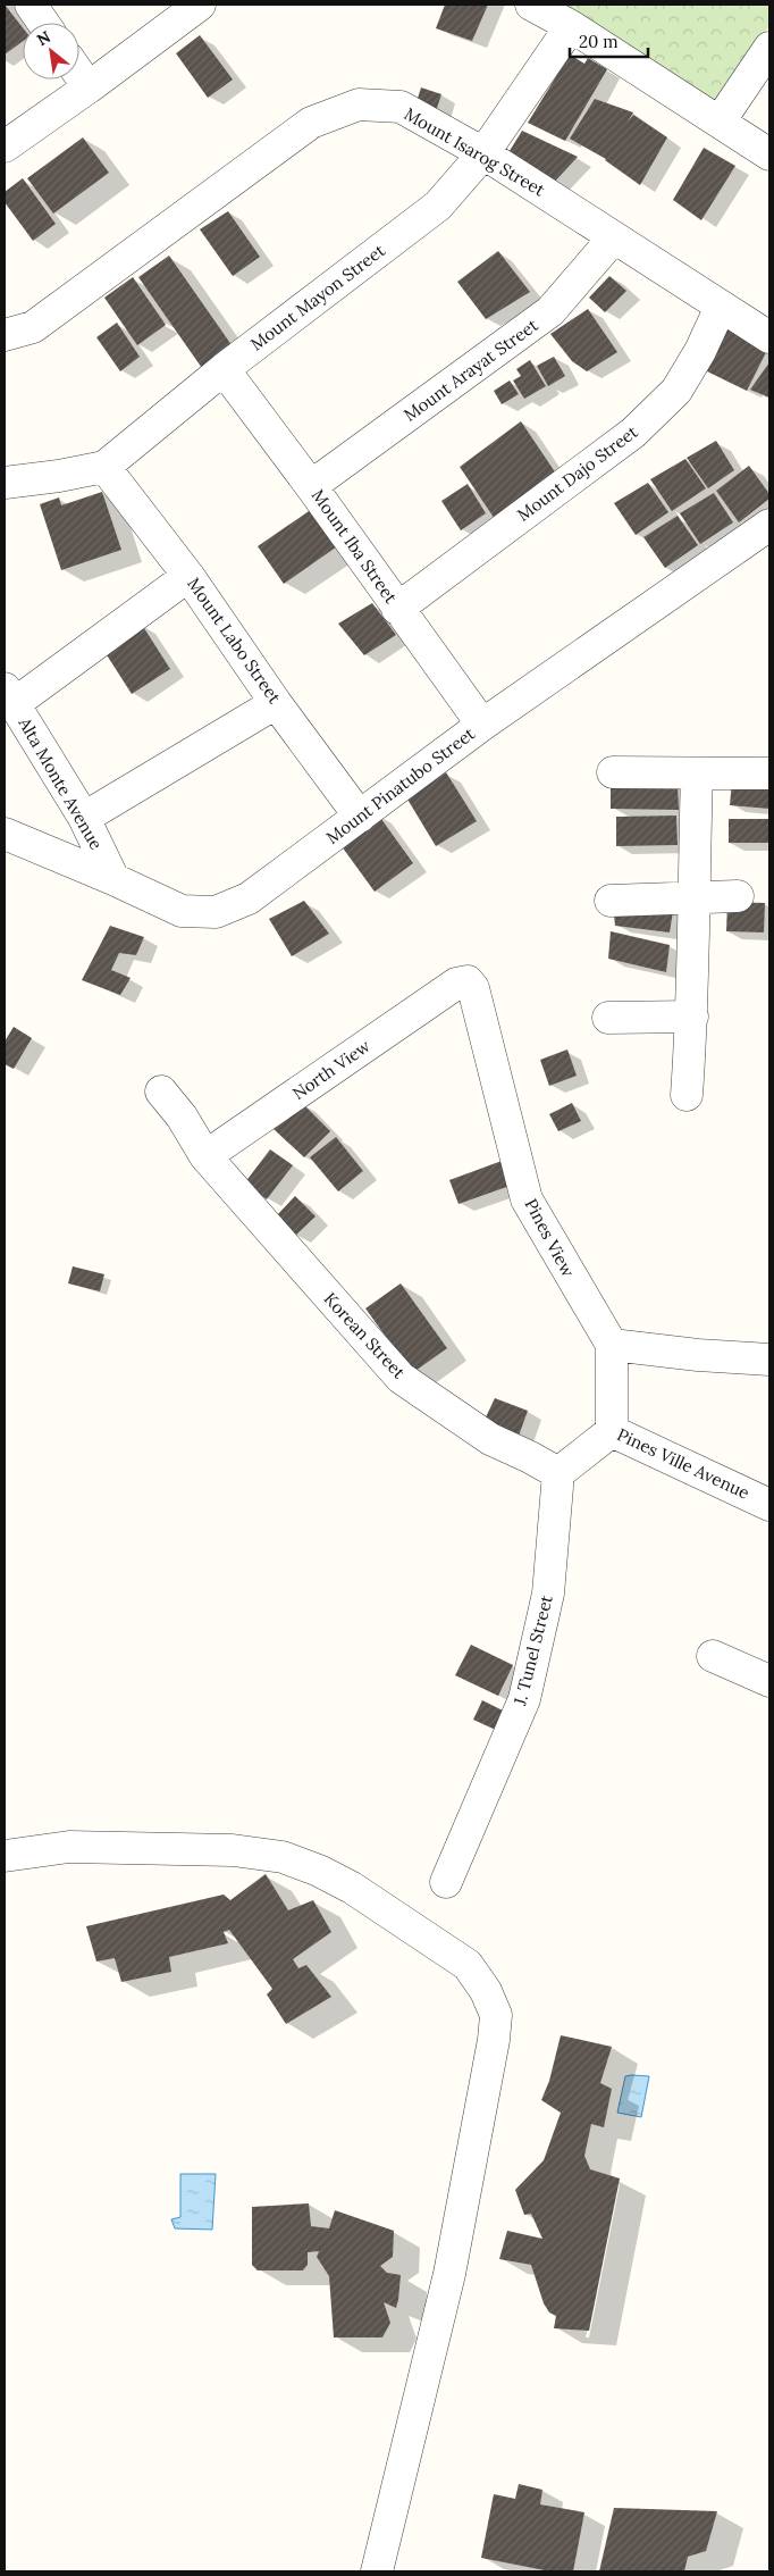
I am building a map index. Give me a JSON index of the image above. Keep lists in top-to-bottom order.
{
  "streets": {
    "street": [
      "Mount Isarog Street",
      "Mount Mayon Street",
      "Mount Arayat Street",
      "Mount Dajo Street",
      "Mount Iba Street",
      "Mount Labo Street",
      "Alta Monte Avenue",
      "Mount Pinatubo Street",
      "North View",
      "Pines View",
      "Korean Street",
      "Pines Ville Avenue",
      "J. Tunel Street"
    ]
  },
  "crossings": [
    ["Mount Isarog Street", "Mount Mayon Street"],
    ["Mount Isarog Street", "Mount Arayat Street"],
    ["Mount Isarog Street", "Mount Dajo Street"],
    ["Mount Mayon Street", "Mount Iba Street"],
    ["Mount Mayon Street", "Mount Labo Street"],
    ["Mount Arayat Street", "Mount Iba Street"],
    ["Mount Dajo Street", "Mount Iba Street"],
    ["Mount Iba Street", "Mount Pinatubo Street"],
    ["Mount Labo Street", "Mount Pinatubo Street"],
    ["Alta Monte Avenue", "Mount Pinatubo Street"],
    ["North View", "Pines View"],
    ["North View", "Korean Street"],
    ["Pines View", "Pines Ville Avenue"],
    ["Korean Street", "J. Tunel Street"]
  ],
  "scale_bar": "20 m",
  "north": "top left"
}
